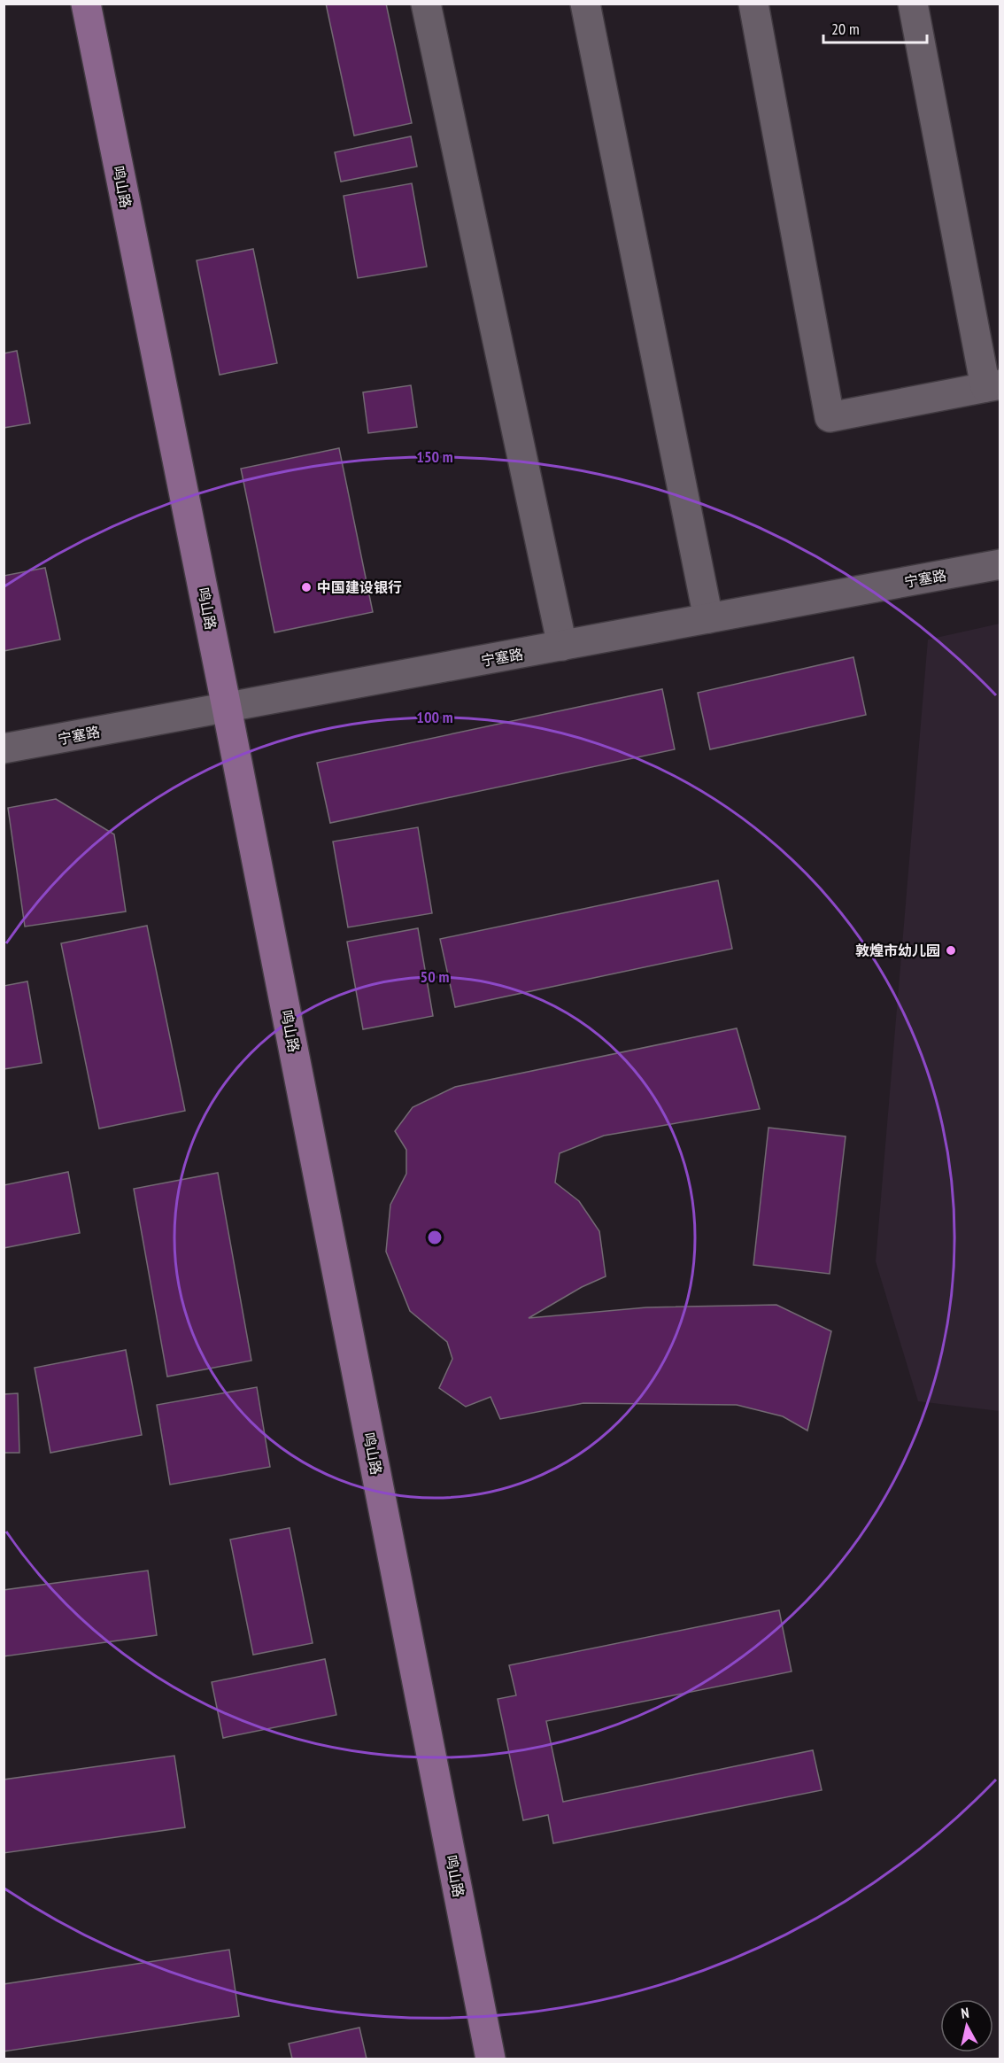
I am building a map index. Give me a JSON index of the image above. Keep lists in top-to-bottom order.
{
  "streets": {
    "main road": ["鸣山路"],
    "street": ["宁塞路"]
  },
  "crossings": [
    ["鸣山路", "宁塞路"]
  ],
  "places": ["中国建设银行", "敦煌市幼儿园"],
  "scale_bar": "20 m",
  "north": "top",
  "rings": ["150 m", "100 m", "50 m"]
}
